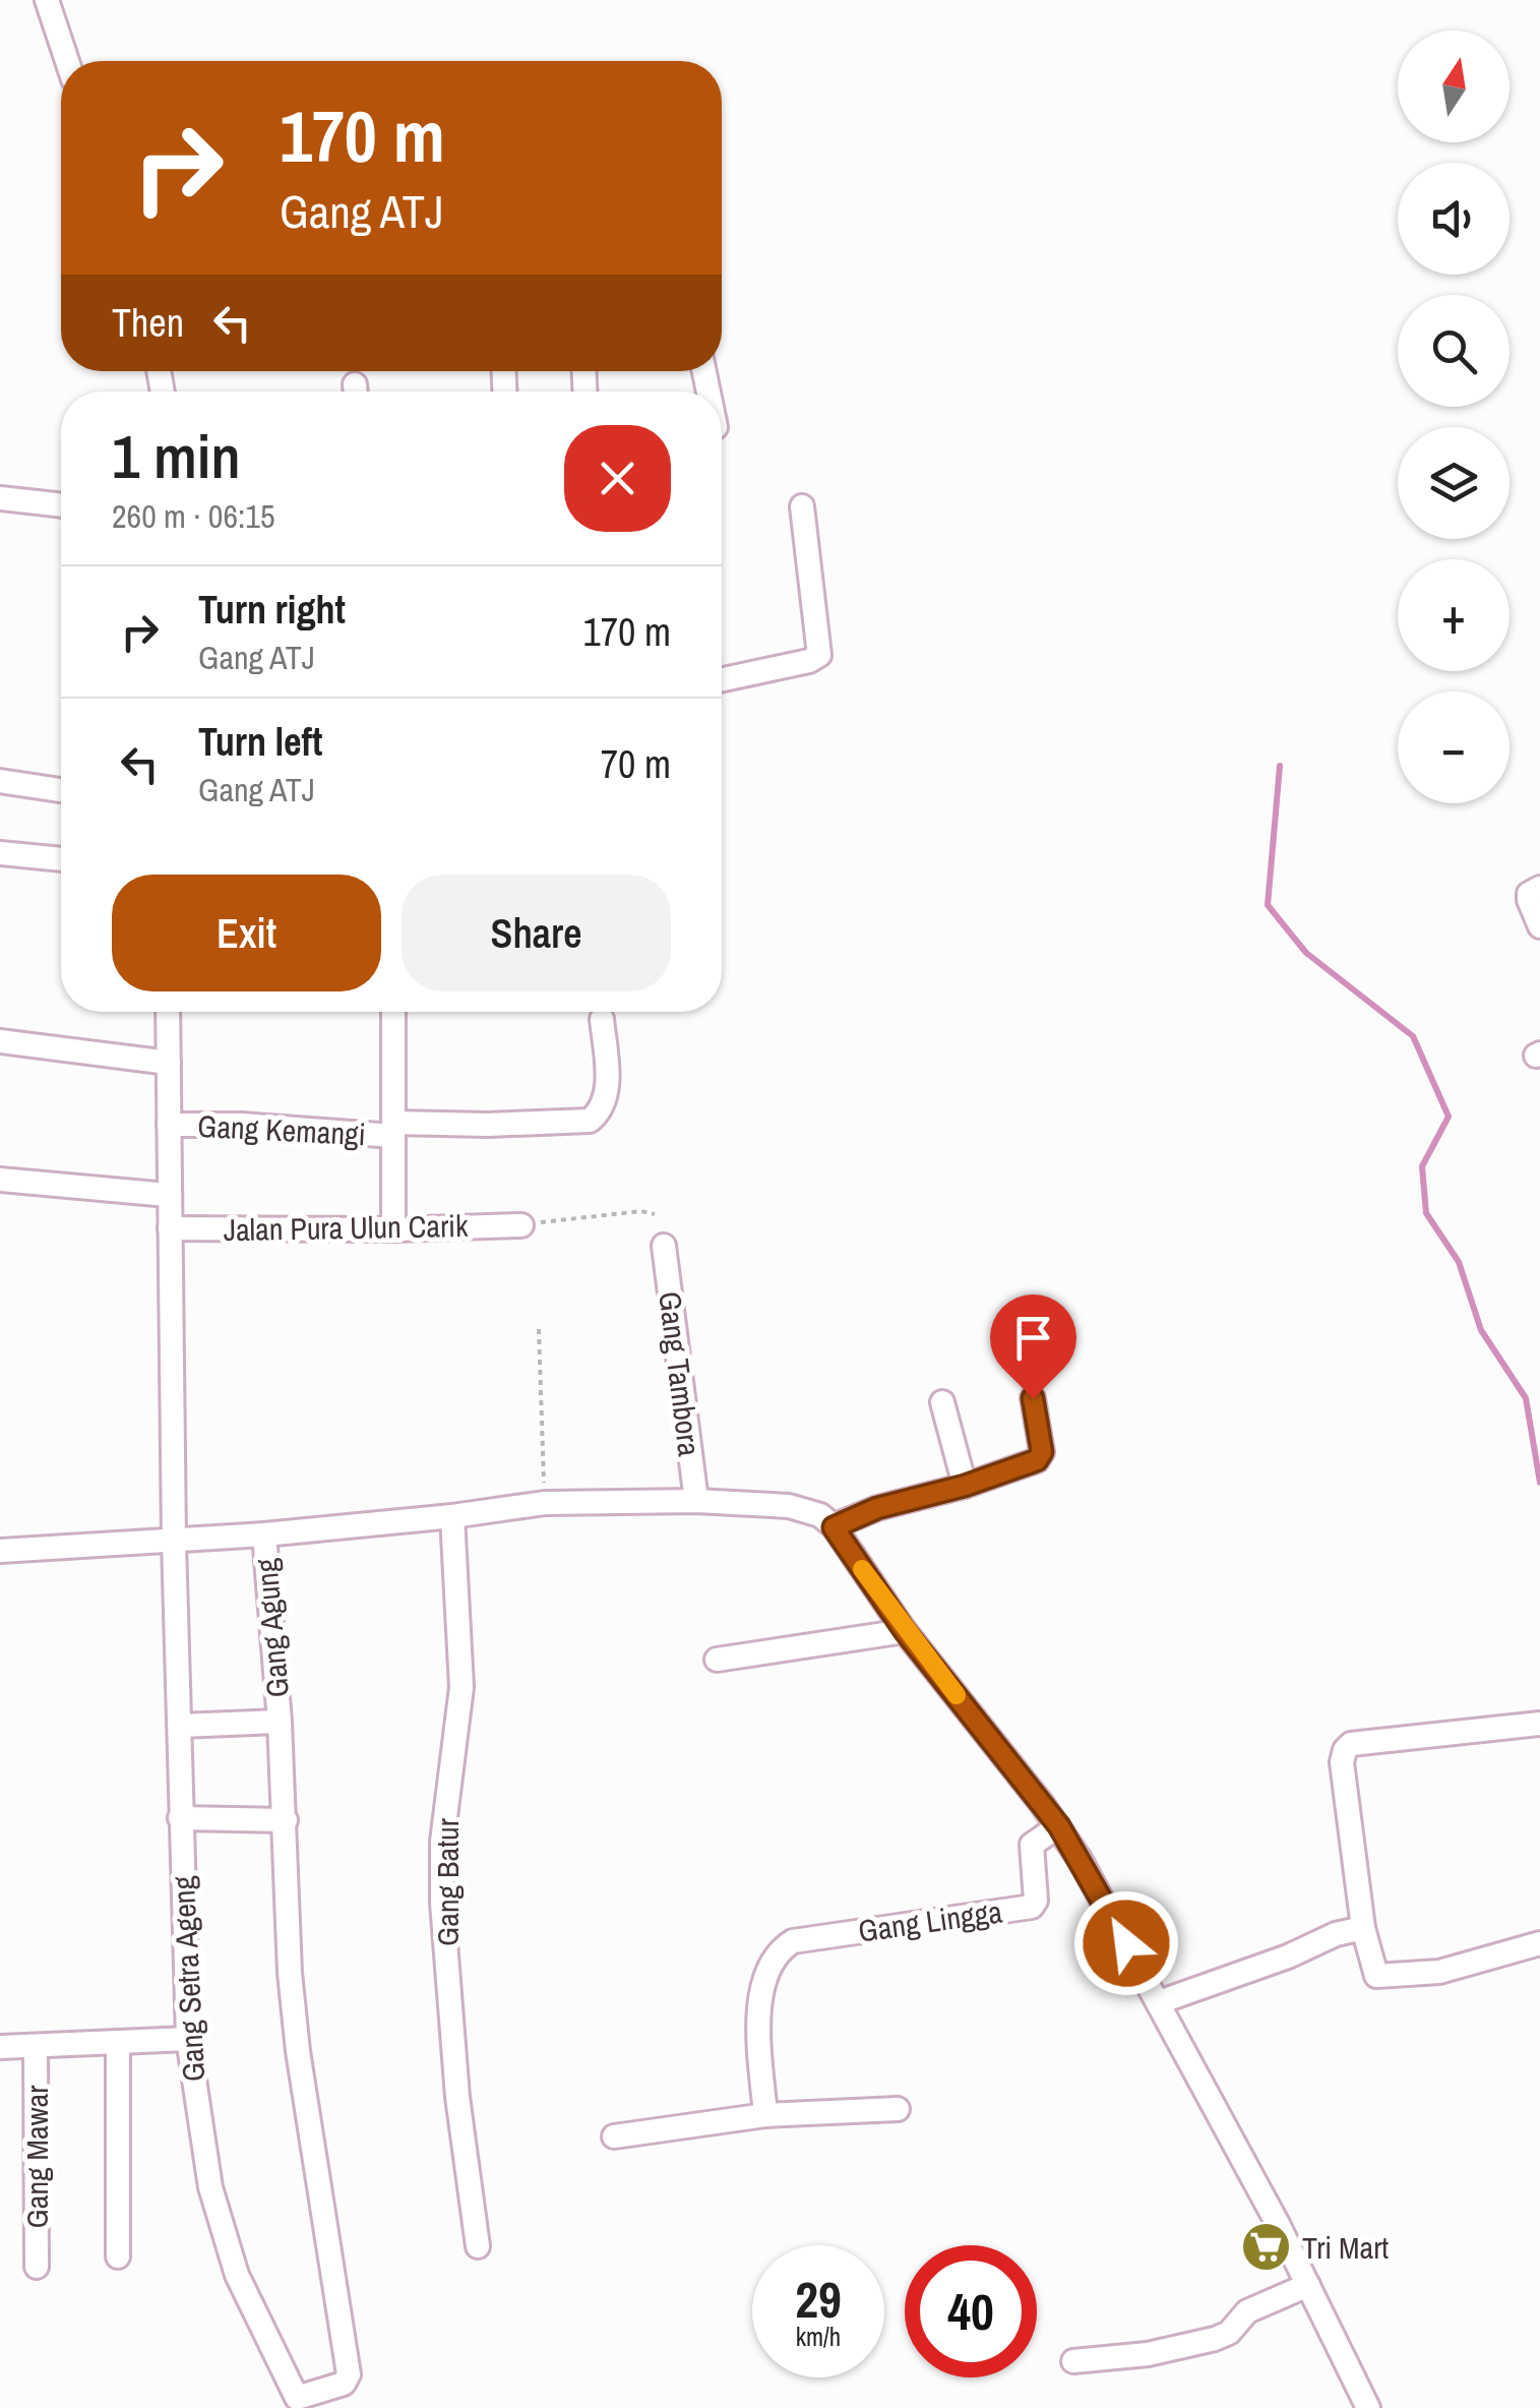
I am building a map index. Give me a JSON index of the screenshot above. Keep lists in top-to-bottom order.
{
  "streets": {
    "street": [
      "Gang Kemangi",
      "Jalan Pura Ulun Carik",
      "Gang Tambora",
      "Gang Agung",
      "Gang Batur",
      "Gang Lingga",
      "Gang Setra Ageng",
      "Gang Mawar"
    ]
  },
  "crossings": [
    ["Gang Kemangi", "Gang Setra Ageng"],
    ["Jalan Pura Ulun Carik", "Gang Setra Ageng"],
    ["Gang Agung", "Gang Setra Ageng"]
  ],
  "places": {
    "supermarket": ["Tri Mart"]
  },
  "north": "top",
  "page": {
    "map_buttons": ["+", "−"],
    "turn": ["170 m", "Gang ATJ"],
    "then": "Then",
    "heading": ["1 min", "260 m · 06:15"],
    "list": [
      {
        "name": "Turn right",
        "note": "Gang ATJ",
        "value": "170 m"
      },
      {
        "name": "Turn left",
        "note": "Gang ATJ",
        "value": "70 m"
      }
    ],
    "buttons": ["Exit", "Share"],
    "speed": "29 km/h",
    "limit": "40"
  }
}
